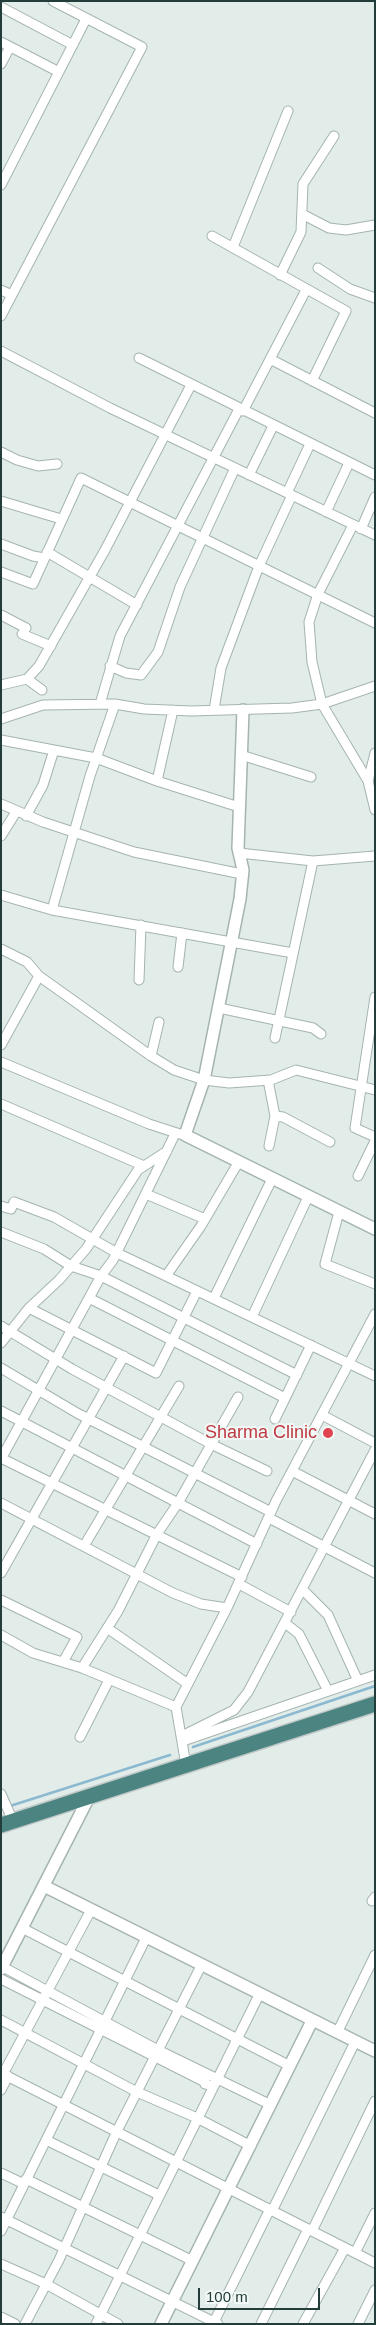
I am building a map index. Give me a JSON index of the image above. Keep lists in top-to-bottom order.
{
  "places": ["Sharma Clinic"],
  "scale_bar": "100 m"
}
